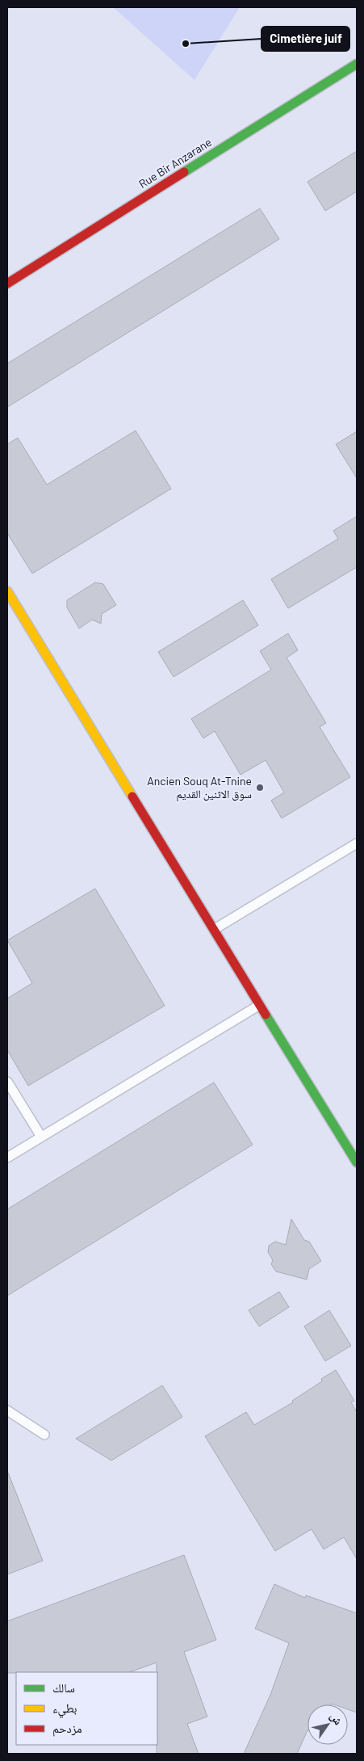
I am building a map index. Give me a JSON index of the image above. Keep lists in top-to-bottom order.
{
  "streets": {
    "street": ["Rue Bir Anzarane"]
  },
  "places": ["Cimetière juif", "Ancien Souq At-Tnine سوق الاثنين القديم"],
  "legend": ["سالك", "بطيء", "مزدحم"],
  "north": "top right"
}
